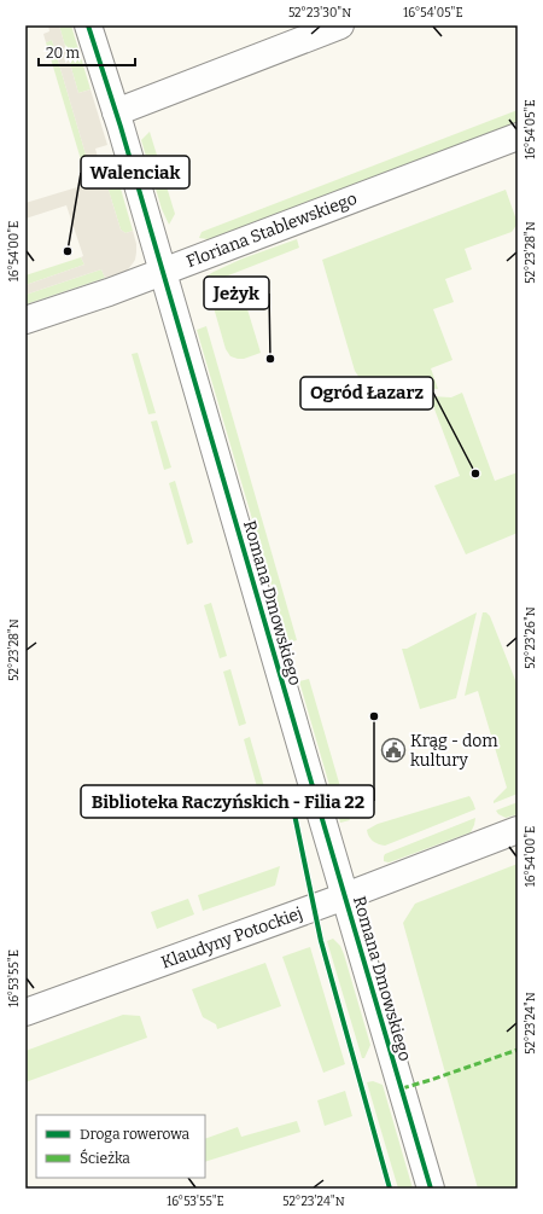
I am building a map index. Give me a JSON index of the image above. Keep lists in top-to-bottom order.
{
  "streets": {
    "street": ["Floriana Stablewskiego", "Romana Dmowskiego", "Klaudyny Potockiej"]
  },
  "crossings": [
    ["Floriana Stablewskiego", "Romana Dmowskiego"],
    ["Romana Dmowskiego", "Klaudyny Potockiej"]
  ],
  "places": {
    "other": [
      "Walenciak",
      "Jeżyk",
      "Ogród Łazarz",
      "Biblioteka Raczyńskich - Filia 22"
    ],
    "public building": ["Krąg - dom kultury"]
  },
  "legend": ["Droga rowerowa", "Ścieżka"],
  "scale_bar": "20 m",
  "coordinates": [
    "52°23'30\"N",
    "16°54'05\"E",
    "16°54'00\"E",
    "52°23'28\"N",
    "52°23'26\"N",
    "16°53'55\"E",
    "52°23'24\"N"
  ]
}
